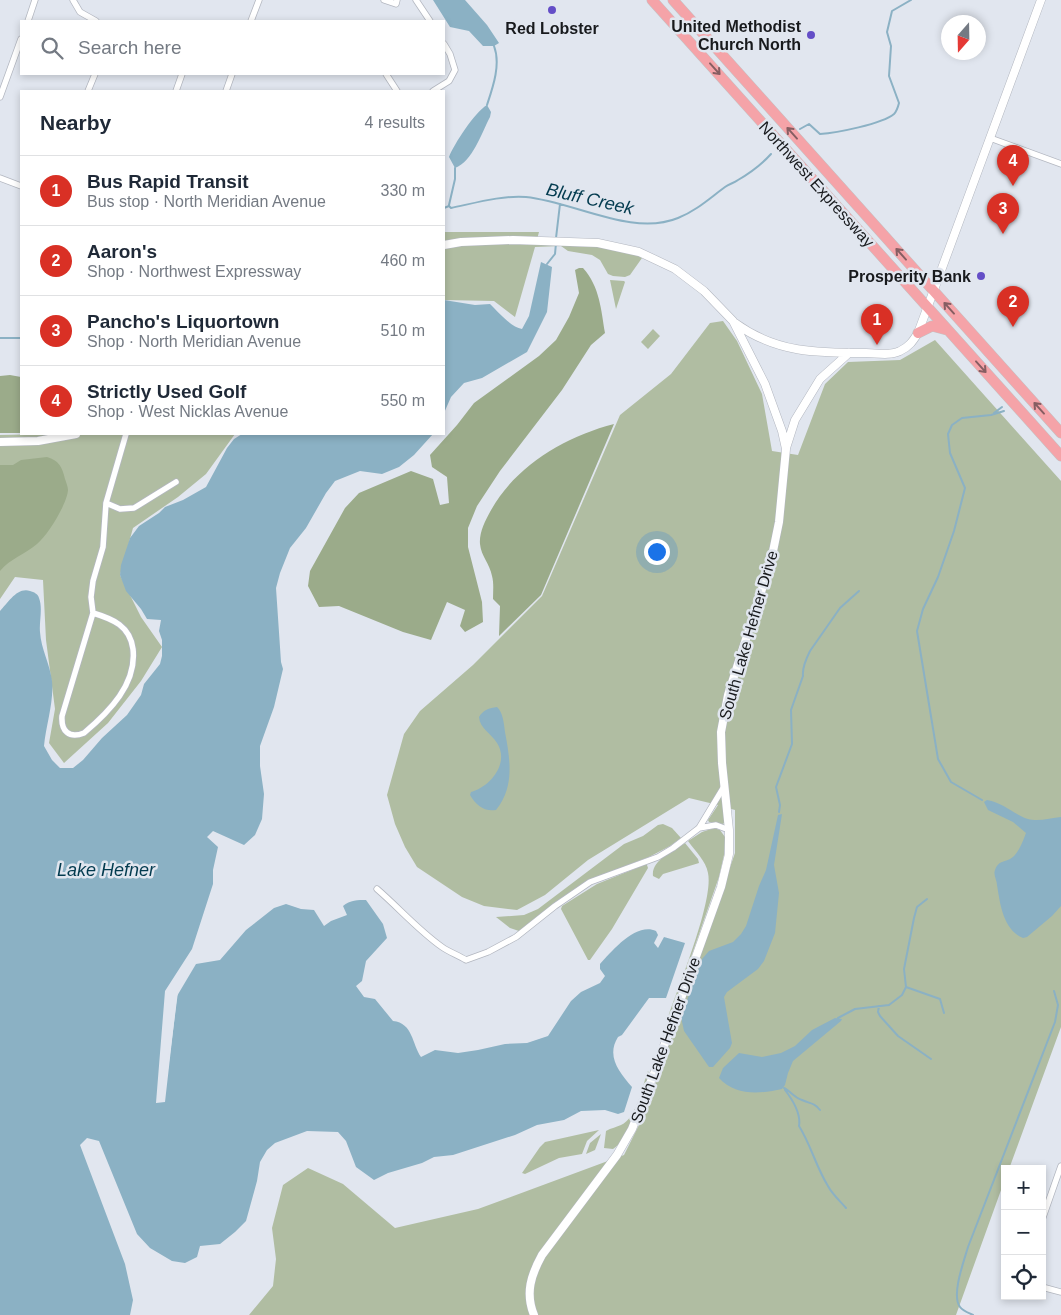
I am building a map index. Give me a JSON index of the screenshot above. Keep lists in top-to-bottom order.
{
  "streets": {
    "highway": ["Northwest Expressway"],
    "street": ["South Lake Hefner Drive"]
  },
  "water": ["Bluff Creek", "Lake Hefner"],
  "places": ["Red Lobster", "United Methodist Church North", "Prosperity Bank"],
  "north": "bottom",
  "page": {
    "search": "Search here",
    "heading": ["Nearby", "4 results"],
    "pins": [
      "4",
      "3",
      "2",
      "1"
    ],
    "list": [
      {
        "mark": "1",
        "name": "Bus Rapid Transit",
        "note": "Bus stop · North Meridian Avenue",
        "value": "330 m"
      },
      {
        "mark": "2",
        "name": "Aaron's",
        "note": "Shop · Northwest Expressway",
        "value": "460 m"
      },
      {
        "mark": "3",
        "name": "Pancho's Liquortown",
        "note": "Shop · North Meridian Avenue",
        "value": "510 m"
      },
      {
        "mark": "4",
        "name": "Strictly Used Golf",
        "note": "Shop · West Nicklas Avenue",
        "value": "550 m"
      }
    ],
    "map_buttons": ["+", "−"]
  }
}
